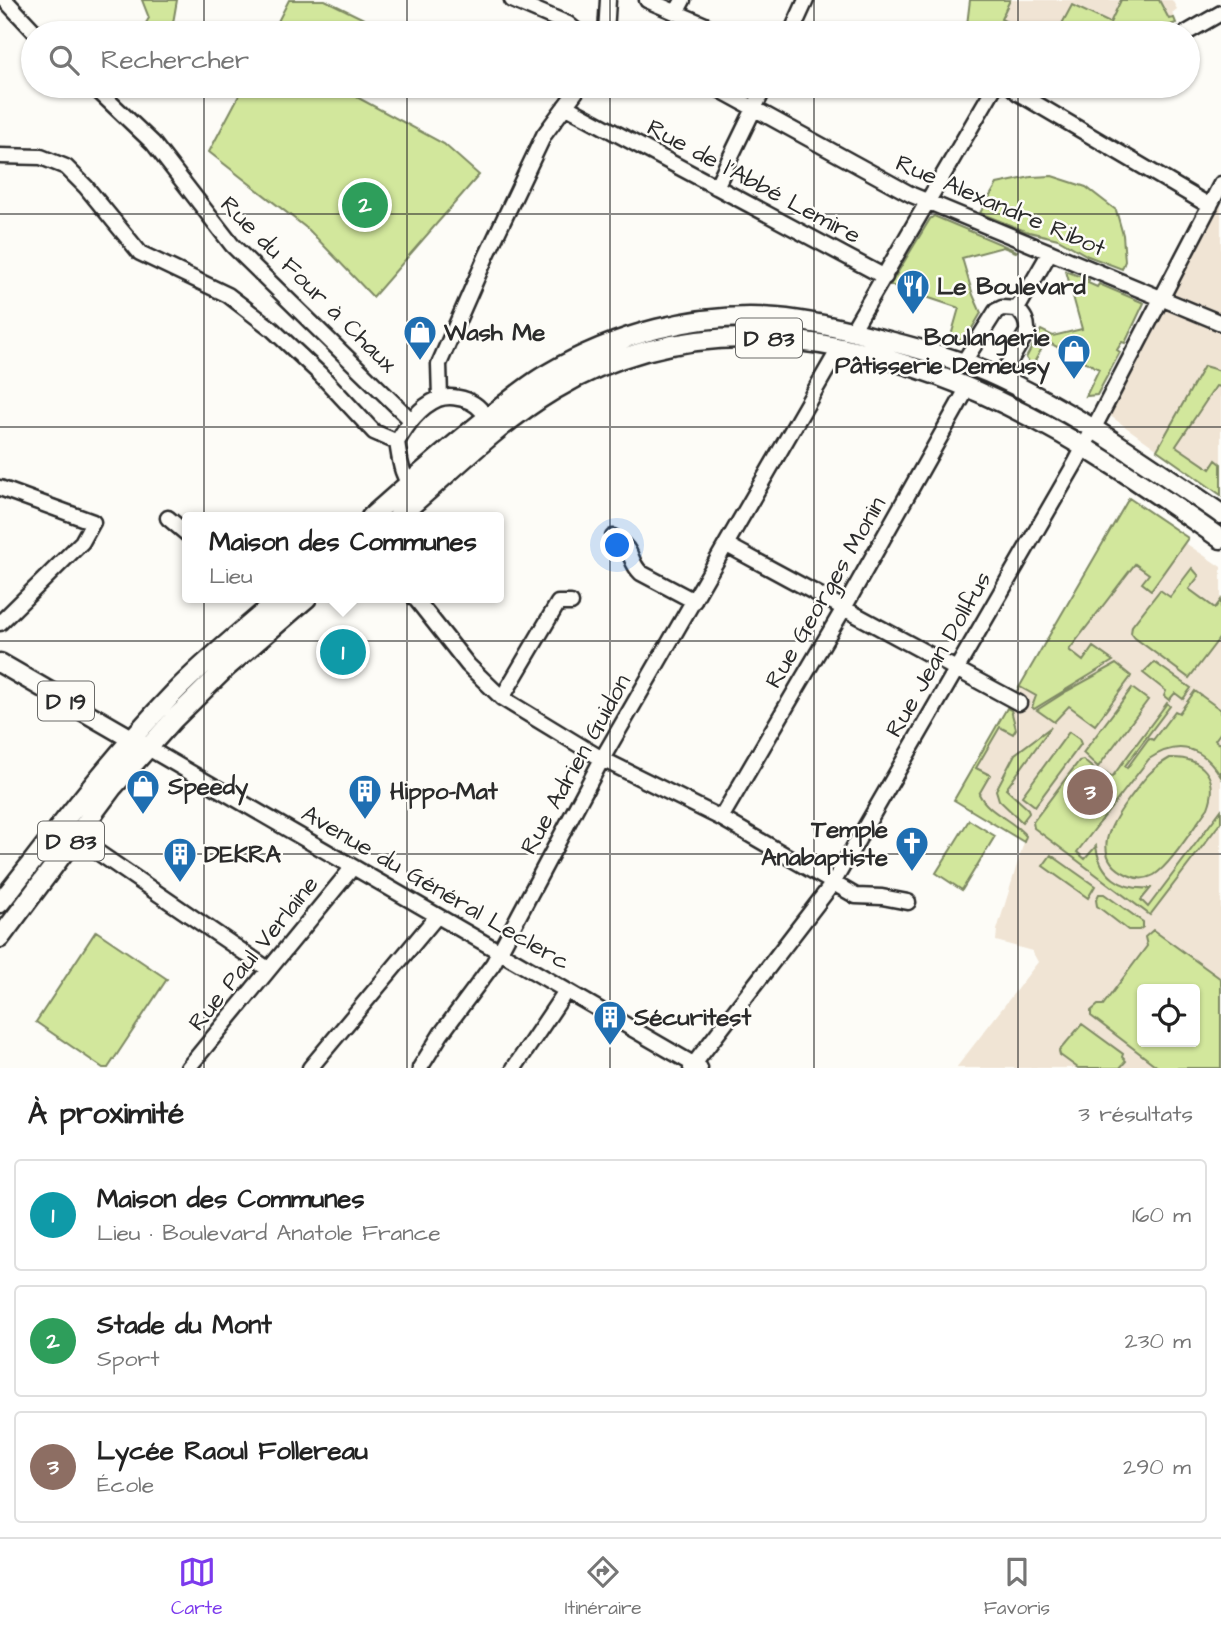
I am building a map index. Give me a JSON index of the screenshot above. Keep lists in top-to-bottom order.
{
  "streets": {
    "main road": ["D 83", "D 19"],
    "street": [
      "Rue de l'Abbé Lemire",
      "Rue Alexandre Ribot",
      "Rue du Four à Chaux",
      "Rue Georges Monin",
      "Rue Jean Dollfus",
      "Rue Adrien Guidon",
      "Avenue du Général Leclerc",
      "Rue Paul Verlaine"
    ]
  },
  "crossings": [
    ["Rue Alexandre Ribot", "Rue Jean Dollfus"],
    ["D 83", "Rue Georges Monin"],
    ["D 83", "Rue Jean Dollfus"],
    ["D 83", "D 19"],
    ["D 83", "Rue Adrien Guidon"],
    ["D 83", "Avenue du Général Leclerc"],
    ["Rue Jean Dollfus", "Avenue du Général Leclerc"],
    ["D 19", "Avenue du Général Leclerc"],
    ["Rue Adrien Guidon", "Avenue du Général Leclerc"],
    ["Avenue du Général Leclerc", "Rue Paul Verlaine"]
  ],
  "places": {
    "restaurant": ["Le Boulevard"],
    "shop": ["Wash Me", "Boulangerie Pâtisserie Demeusy", "Speedy"],
    "building": ["Hippo-Mat", "DEKRA", "Sécuritest"],
    "church": ["Temple Anabaptiste"]
  },
  "page": {
    "search": "Rechercher",
    "pins": ["2", "1", "3"],
    "popup": ["Maison des Communes", "Lieu"],
    "heading": ["À proximité", "3 résultats"],
    "list": [
      {
        "mark": "1",
        "name": "Maison des Communes",
        "note": "Lieu · Boulevard Anatole France",
        "value": "160 m"
      },
      {
        "mark": "2",
        "name": "Stade du Mont",
        "note": "Sport",
        "value": "230 m"
      },
      {
        "mark": "3",
        "name": "Lycée Raoul Follereau",
        "note": "École",
        "value": "290 m"
      }
    ],
    "nav": ["Carte", "Itinéraire", "Favoris"]
  }
}
